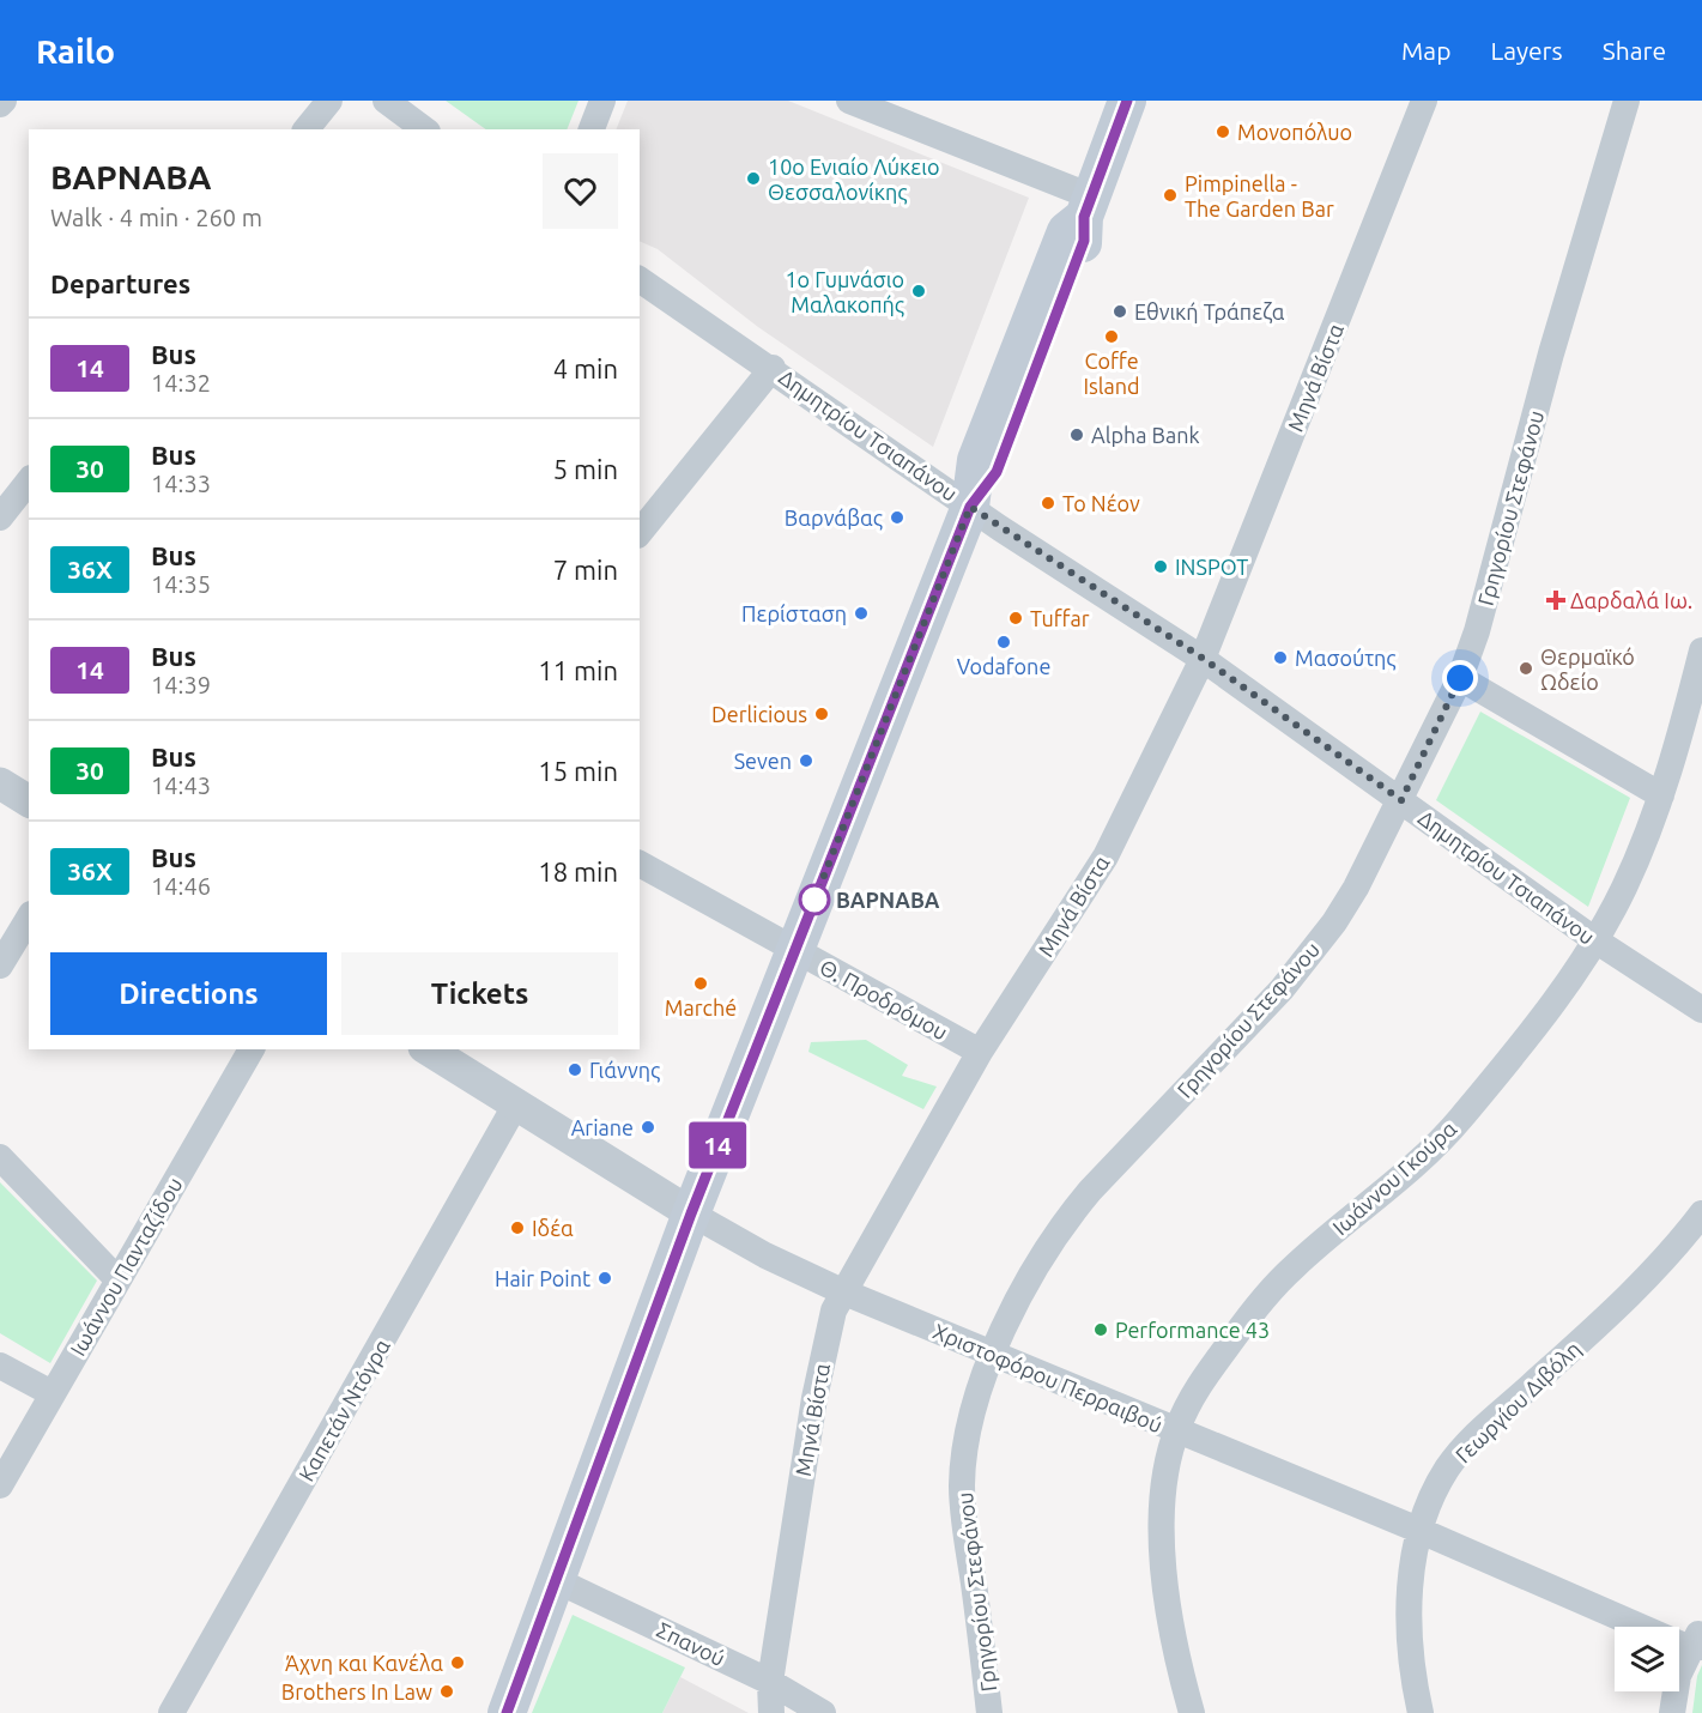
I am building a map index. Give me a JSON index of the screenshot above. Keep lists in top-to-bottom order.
{
  "streets": {
    "street": [
      "Μηνά Βίστα",
      "Δημητρίου Τσιαπάνου",
      "Γρηγορίου Στεφάνου",
      "Θ. Προδρόμου",
      "Ιωάννου Γκούρα",
      "Ιωάννου Πανταζίδου",
      "Χριστοφόρου Περραιβού",
      "Γεωργίου Διβόλη",
      "Καπετάν Ντόγρα",
      "Σπανού"
    ]
  },
  "crossings": [
    ["Μηνά Βίστα", "Δημητρίου Τσιαπάνου"],
    ["Μηνά Βίστα", "Θ. Προδρόμου"],
    ["Μηνά Βίστα", "Χριστοφόρου Περραιβού"],
    ["Μηνά Βίστα", "Σπανού"],
    ["Δημητρίου Τσιαπάνου", "Γρηγορίου Στεφάνου"],
    ["Δημητρίου Τσιαπάνου", "Ιωάννου Γκούρα"],
    ["Γρηγορίου Στεφάνου", "Χριστοφόρου Περραιβού"],
    ["Ιωάννου Γκούρα", "Χριστοφόρου Περραιβού"],
    ["Χριστοφόρου Περραιβού", "Γεωργίου Διβόλη"],
    ["Χριστοφόρου Περραιβού", "Καπετάν Ντόγρα"]
  ],
  "places": {
    "other": [
      "Μονοπόλυο",
      "10ο Ενιαίο Λύκειο Θεσσαλονίκης",
      "Pimpinella - The Garden Bar",
      "1ο Γυμνάσιο Μαλακοπής",
      "Εθνική Τράπεζα",
      "Coffe Island",
      "Alpha Bank",
      "Το Νέον",
      "Βαρνάβας",
      "INSPOT",
      "Περίσταση",
      "Tuffar",
      "Vodafone",
      "Μασούτης",
      "Θερμαϊκό Ωδείο",
      "Derlicious",
      "Seven",
      "ΒΑΡΝΑΒΑ",
      "Marché",
      "Γιάννης",
      "Ariane",
      "Ιδέα",
      "Hair Point",
      "Performance 43",
      "Άχνη και Κανέλα",
      "Brothers In Law"
    ],
    "health": ["Δαρδαλά Ιω."]
  },
  "lines": ["bus line 14"],
  "page": {
    "header": "Railo",
    "nav": ["Map", "Layers", "Share"],
    "on_map": "14",
    "heading": [
      ["ΒΑΡΝΑΒΑ", "Walk · 4 min · 260 m"],
      "Departures"
    ],
    "list": [
      {
        "mark": "14",
        "name": "Bus",
        "note": "14:32",
        "value": "4 min"
      },
      {
        "mark": "30",
        "name": "Bus",
        "note": "14:33",
        "value": "5 min"
      },
      {
        "mark": "36Χ",
        "name": "Bus",
        "note": "14:35",
        "value": "7 min"
      },
      {
        "mark": "14",
        "name": "Bus",
        "note": "14:39",
        "value": "11 min"
      },
      {
        "mark": "30",
        "name": "Bus",
        "note": "14:43",
        "value": "15 min"
      },
      {
        "mark": "36Χ",
        "name": "Bus",
        "note": "14:46",
        "value": "18 min"
      }
    ],
    "buttons": ["Directions", "Tickets"]
  }
}
